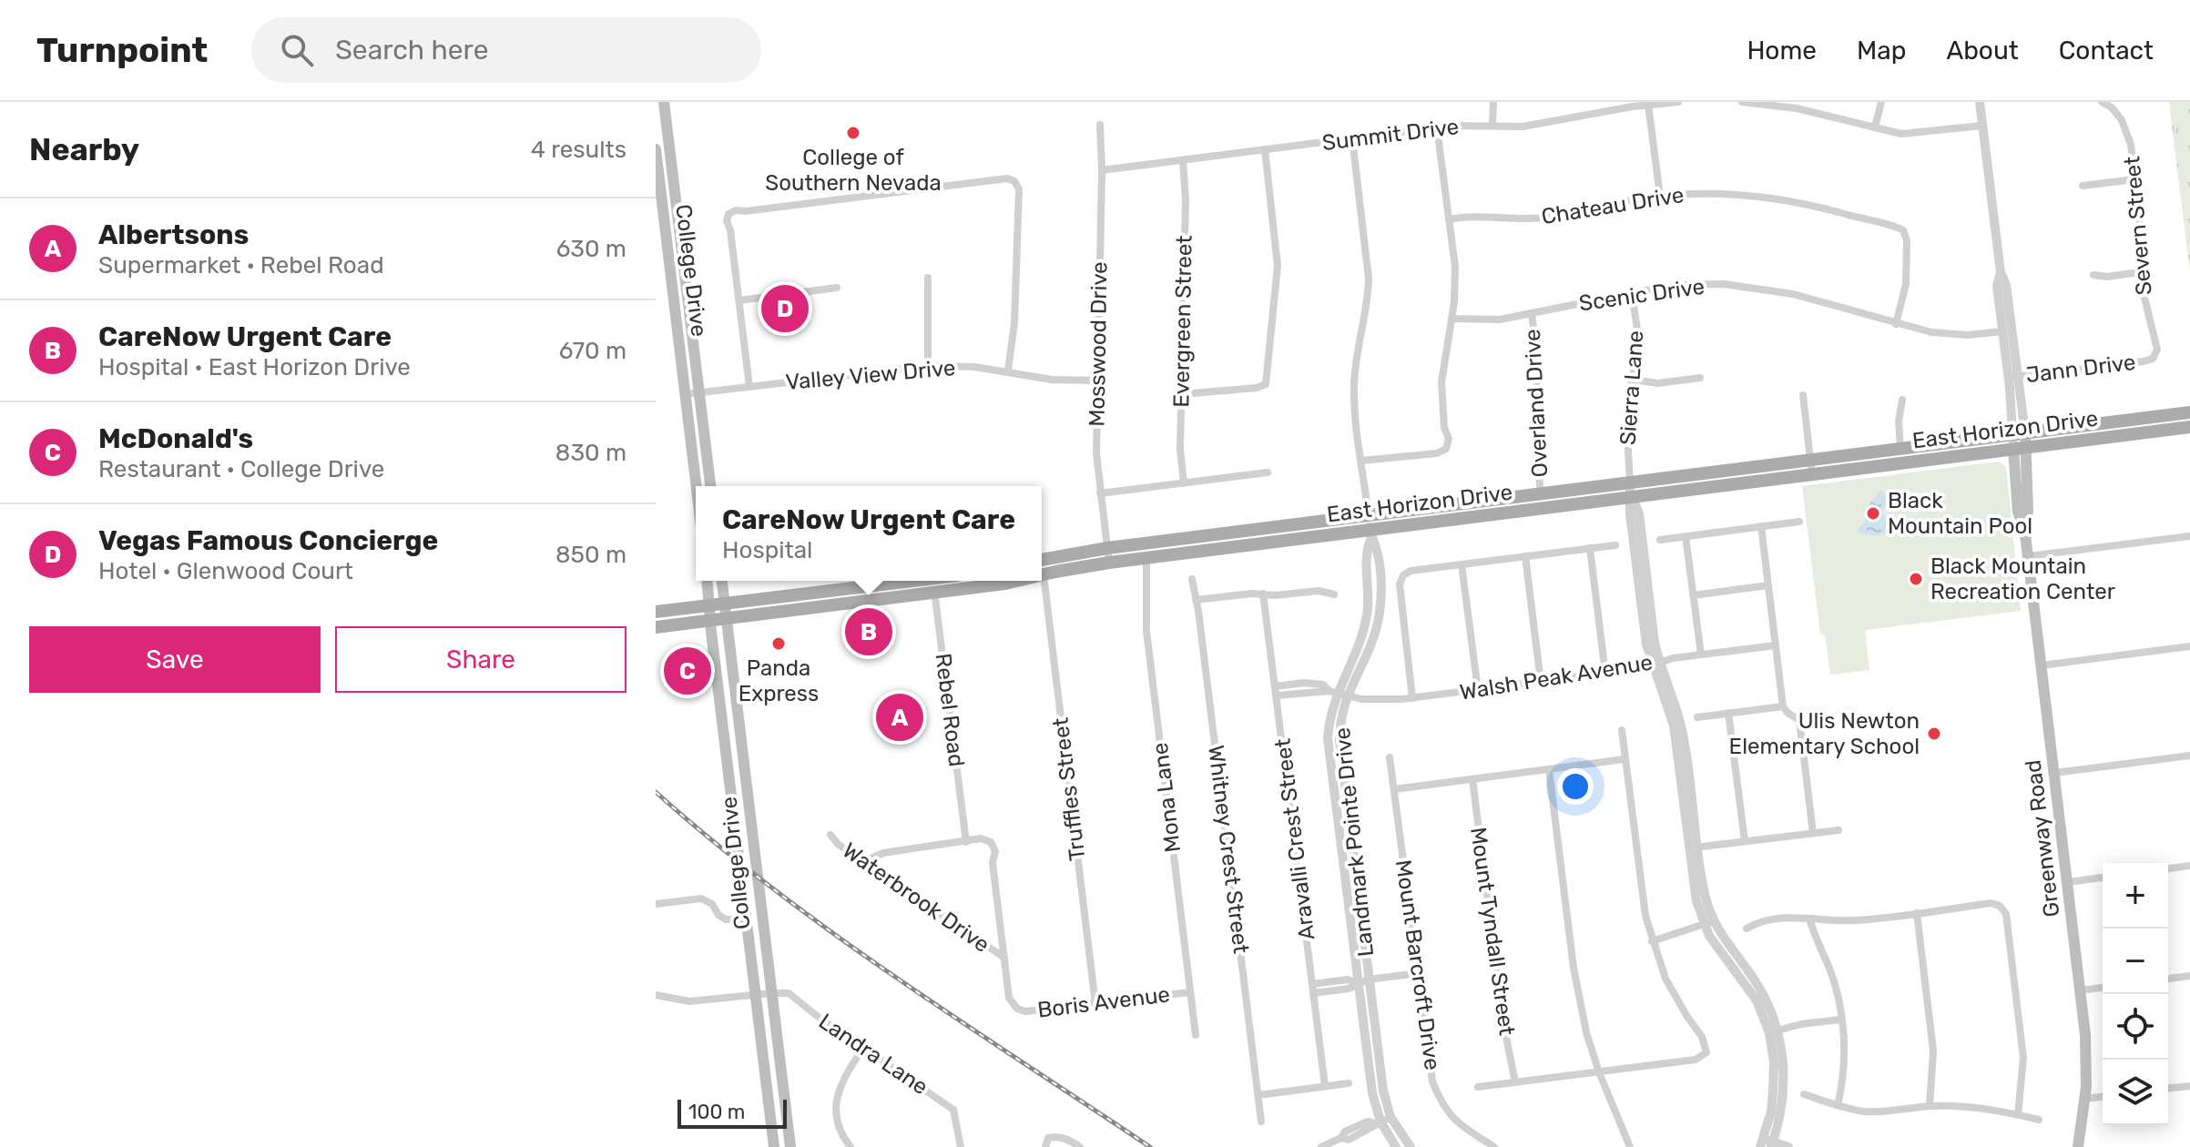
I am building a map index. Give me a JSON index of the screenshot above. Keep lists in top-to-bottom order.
{
  "streets": {
    "main road": ["College Drive", "East Horizon Drive", "Greenway Road"],
    "street": [
      "Summit Drive",
      "Chateau Drive",
      "Severn Street",
      "Scenic Drive",
      "Evergreen Street",
      "Mosswood Drive",
      "Jann Drive",
      "Valley View Drive",
      "Sierra Lane",
      "Overland Drive",
      "Walsh Peak Avenue",
      "Rebel Road",
      "Truffles Street",
      "Mona Lane",
      "Aravalli Crest Street",
      "Landmark Pointe Drive",
      "Whitney Crest Street",
      "Waterbrook Drive",
      "Mount Tyndall Street",
      "Mount Barcroft Drive",
      "Boris Avenue",
      "Landra Lane"
    ]
  },
  "crossings": [
    ["Summit Drive", "Evergreen Street"],
    ["Summit Drive", "Mosswood Drive"],
    ["Chateau Drive", "Scenic Drive"],
    ["Severn Street", "Jann Drive"],
    ["College Drive", "Valley View Drive"],
    ["College Drive", "East Horizon Drive"],
    ["College Drive", "Landra Lane"],
    ["Scenic Drive", "Sierra Lane"],
    ["Scenic Drive", "Overland Drive"],
    ["Scenic Drive", "Greenway Road"],
    ["Mosswood Drive", "Valley View Drive"],
    ["Mosswood Drive", "East Horizon Drive"],
    ["Jann Drive", "Greenway Road"],
    ["Sierra Lane", "East Horizon Drive"],
    ["Overland Drive", "East Horizon Drive"],
    ["East Horizon Drive", "Rebel Road"],
    ["East Horizon Drive", "Truffles Street"],
    ["East Horizon Drive", "Mona Lane"],
    ["East Horizon Drive", "Greenway Road"],
    ["East Horizon Drive", "Landmark Pointe Drive"],
    ["Walsh Peak Avenue", "Aravalli Crest Street"],
    ["Walsh Peak Avenue", "Landmark Pointe Drive"],
    ["Truffles Street", "Boris Avenue"],
    ["Mona Lane", "Boris Avenue"],
    ["Waterbrook Drive", "Boris Avenue"]
  ],
  "places": [
    "College of Southern Nevada",
    "Black Mountain Pool",
    "Black Mountain Recreation Center",
    "Panda Express",
    "Ulis Newton Elementary School"
  ],
  "scale_bar": "100 m",
  "page": {
    "header": "Turnpoint",
    "search": "Search here",
    "nav": [
      "Home",
      "Map",
      "About",
      "Contact"
    ],
    "heading": ["Nearby", "4 results"],
    "list": [
      {
        "mark": "A",
        "name": "Albertsons",
        "note": "Supermarket · Rebel Road",
        "value": "630 m"
      },
      {
        "mark": "B",
        "name": "CareNow Urgent Care",
        "note": "Hospital · East Horizon Drive",
        "value": "670 m"
      },
      {
        "mark": "C",
        "name": "McDonald's",
        "note": "Restaurant · College Drive",
        "value": "830 m"
      },
      {
        "mark": "D",
        "name": "Vegas Famous Concierge",
        "note": "Hotel · Glenwood Court",
        "value": "850 m"
      }
    ],
    "pins": [
      "D",
      "B",
      "C",
      "A"
    ],
    "popup": ["CareNow Urgent Care", "Hospital"],
    "buttons": ["Save", "Share"],
    "map_buttons": ["+", "−"],
    "scale": "100 m"
  }
}
